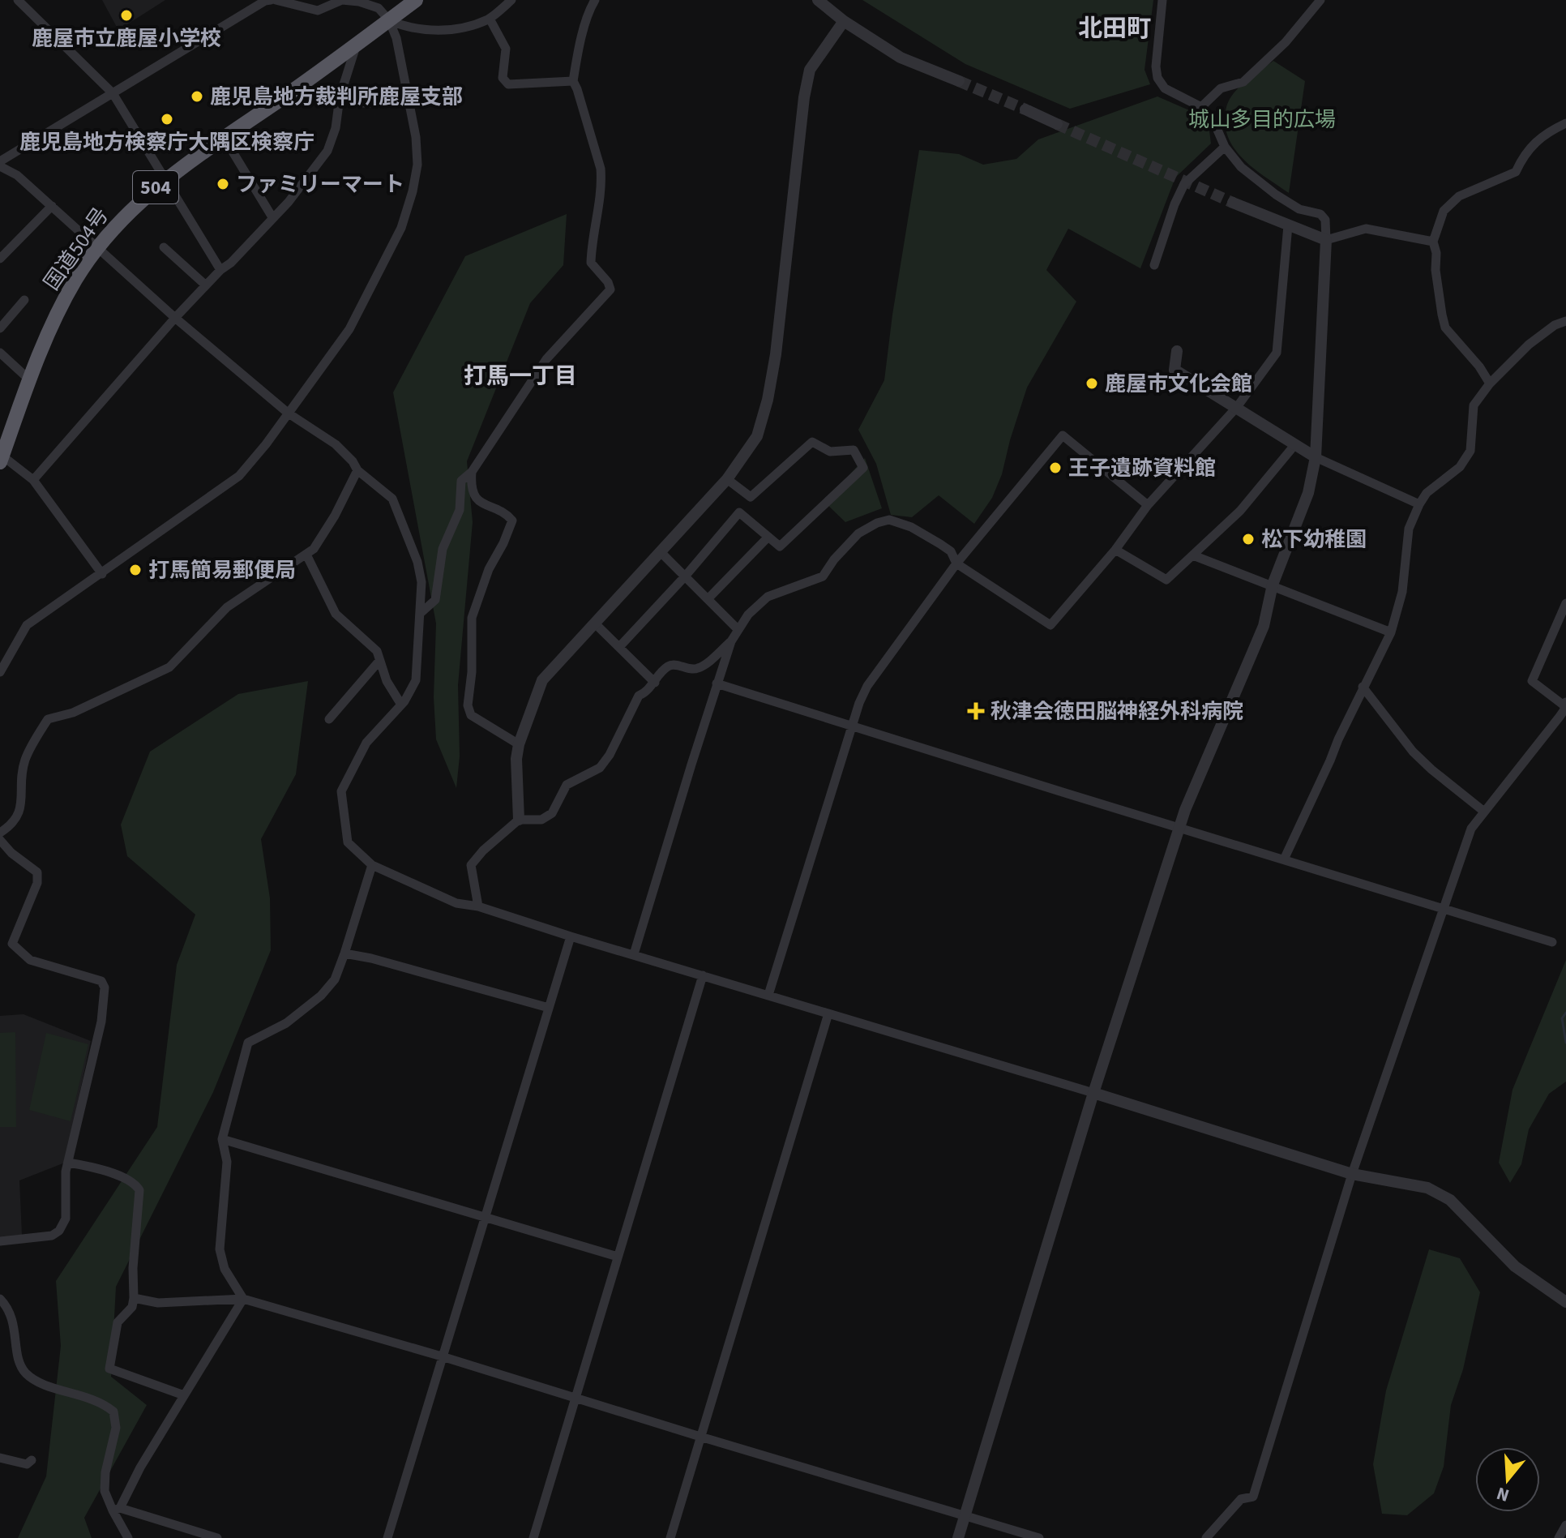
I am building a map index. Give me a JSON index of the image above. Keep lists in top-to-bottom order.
{
  "streets": {
    "highway": ["504", "国道504号"]
  },
  "districts": ["北田町", "打馬一丁目"],
  "parks": ["城山多目的広場"],
  "places": {
    "other": [
      "鹿屋市立鹿屋小学校",
      "鹿児島地方裁判所鹿屋支部",
      "鹿児島地方検察庁大隅区検察庁",
      "ファミリーマート",
      "鹿屋市文化会館",
      "王子遺跡資料館",
      "松下幼稚園",
      "打馬簡易郵便局"
    ],
    "health": ["秋津会徳田脳神経外科病院"]
  },
  "north": "bottom"
}
